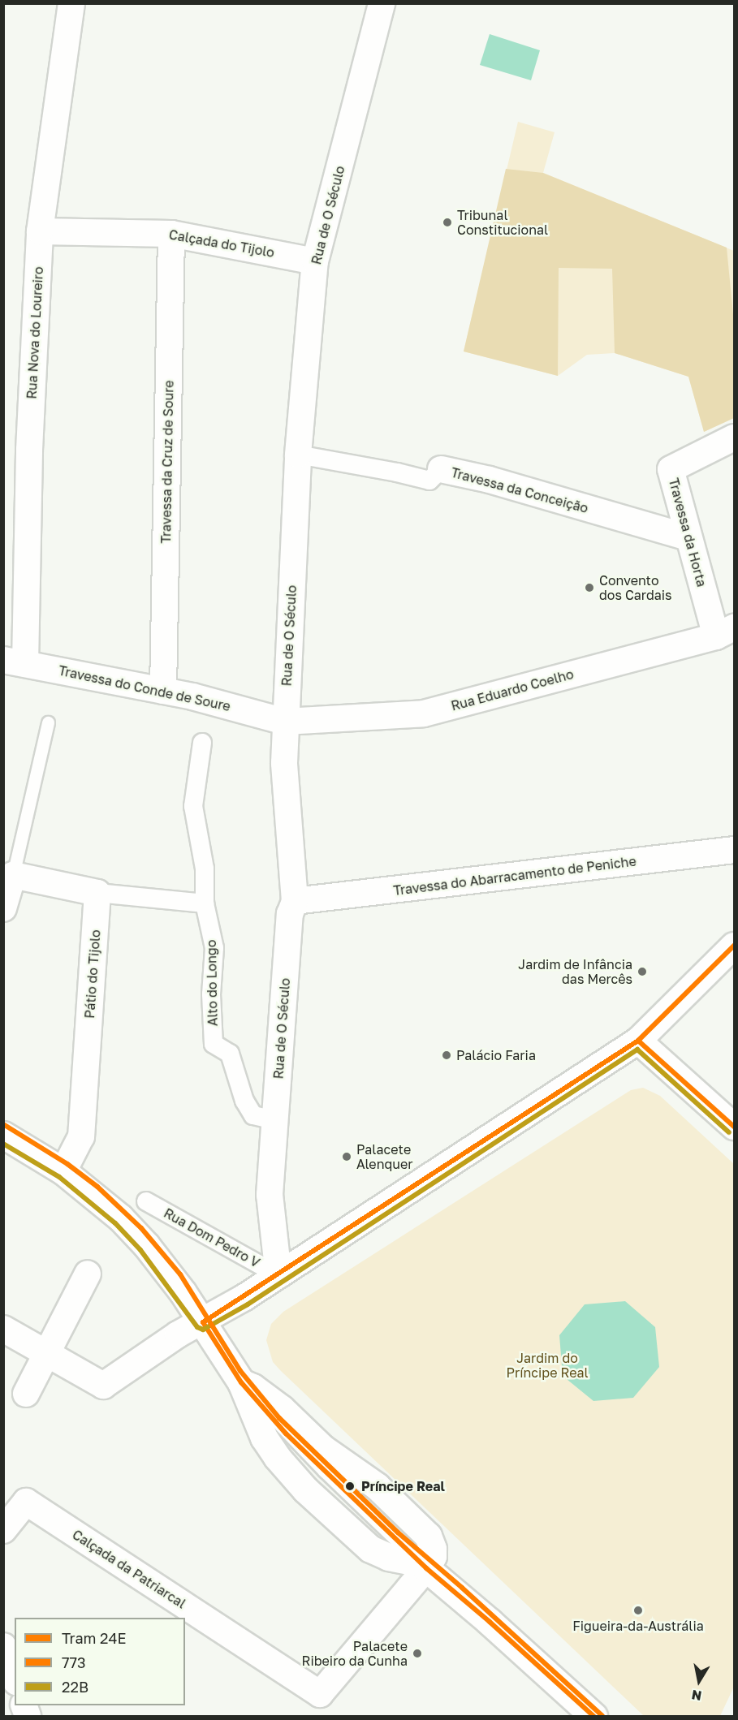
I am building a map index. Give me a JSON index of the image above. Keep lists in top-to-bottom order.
{
  "streets": {
    "street": [
      "Rua de O Século",
      "Calçada do Tijolo",
      "Rua Nova do Loureiro",
      "Travessa da Cruz de Soure",
      "Travessa da Conceição",
      "Travessa da Horta",
      "Travessa do Conde de Soure",
      "Rua Eduardo Coelho",
      "Travessa do Abarracamento de Peniche",
      "Pátio do Tijolo",
      "Alto do Longo",
      "Rua Dom Pedro V",
      "Calçada da Patriarcal"
    ]
  },
  "crossings": [
    ["Rua de O Século", "Calçada do Tijolo"],
    ["Rua de O Século", "Travessa da Conceição"],
    ["Rua de O Século", "Travessa do Conde de Soure"],
    ["Rua de O Século", "Rua Eduardo Coelho"],
    ["Rua de O Século", "Travessa do Abarracamento de Peniche"],
    ["Rua de O Século", "Alto do Longo"],
    ["Rua de O Século", "Rua Dom Pedro V"],
    ["Calçada do Tijolo", "Rua Nova do Loureiro"],
    ["Calçada do Tijolo", "Travessa da Cruz de Soure"],
    ["Rua Nova do Loureiro", "Travessa do Conde de Soure"],
    ["Travessa da Cruz de Soure", "Travessa do Conde de Soure"],
    ["Travessa da Conceição", "Travessa da Horta"],
    ["Travessa da Horta", "Rua Eduardo Coelho"],
    ["Travessa do Conde de Soure", "Rua Eduardo Coelho"]
  ],
  "parks": ["Jardim do Príncipe Real"],
  "places": [
    "Tribunal Constitucional",
    "Convento dos Cardais",
    "Jardim de Infância das Mercês",
    "Palácio Faria",
    "Palacete Alenquer",
    "Príncipe Real",
    "Figueira-da-Austrália",
    "Palacete Ribeiro da Cunha"
  ],
  "lines": ["transit line 773", "transit line 22B", "tram line 24E"],
  "legend": ["Tram 24E", "773", "22B"],
  "north": "bottom"
}
